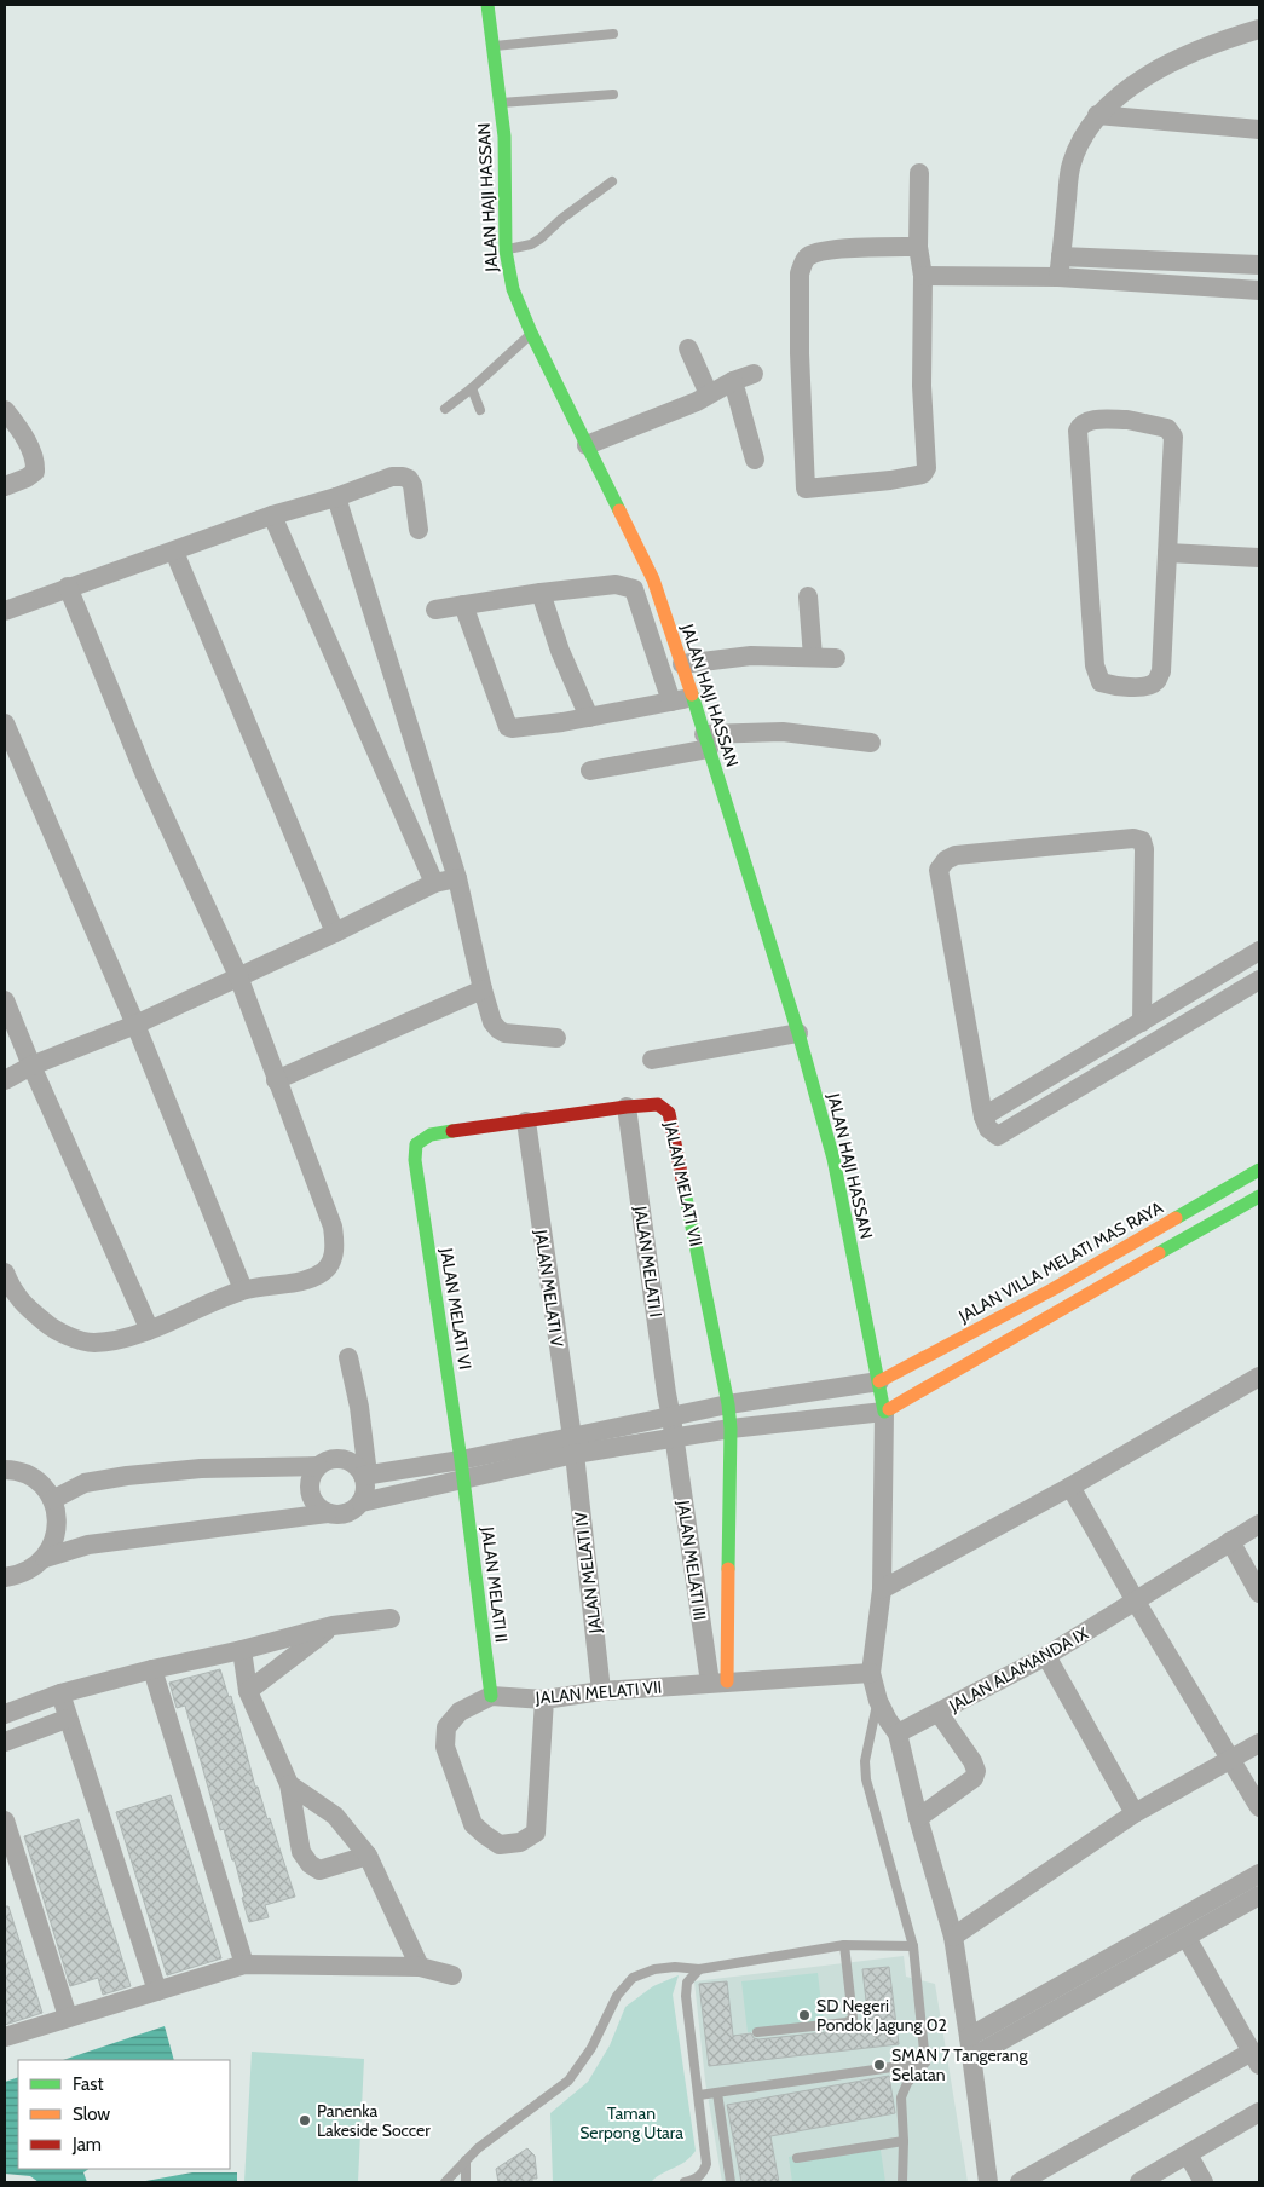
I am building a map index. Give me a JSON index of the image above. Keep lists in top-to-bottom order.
{
  "streets": {
    "street": [
      "JALAN HAJI HASSAN",
      "JALAN MELATI VII",
      "JALAN MELATI I",
      "JALAN VILLA MELATI MAS RAYA",
      "JALAN MELATI V",
      "JALAN MELATI VI",
      "JALAN MELATI III",
      "JALAN MELATI IV",
      "JALAN MELATI II",
      "JALAN ALAMANDA IX"
    ]
  },
  "crossings": [
    ["JALAN HAJI HASSAN", "JALAN VILLA MELATI MAS RAYA"],
    ["JALAN MELATI VII", "JALAN MELATI I"],
    ["JALAN MELATI VII", "JALAN MELATI V"],
    ["JALAN MELATI VII", "JALAN MELATI VI"],
    ["JALAN MELATI VII", "JALAN MELATI III"],
    ["JALAN MELATI VII", "JALAN MELATI IV"],
    ["JALAN MELATI VII", "JALAN MELATI II"],
    ["JALAN MELATI I", "JALAN MELATI III"],
    ["JALAN MELATI V", "JALAN MELATI IV"],
    ["JALAN MELATI VI", "JALAN MELATI II"]
  ],
  "parks": ["Taman Serpong Utara"],
  "places": ["SD Negeri Pondok Jagung 02", "SMAN 7 Tangerang Selatan", "Panenka Lakeside Soccer"],
  "legend": ["Fast", "Slow", "Jam"]
}
